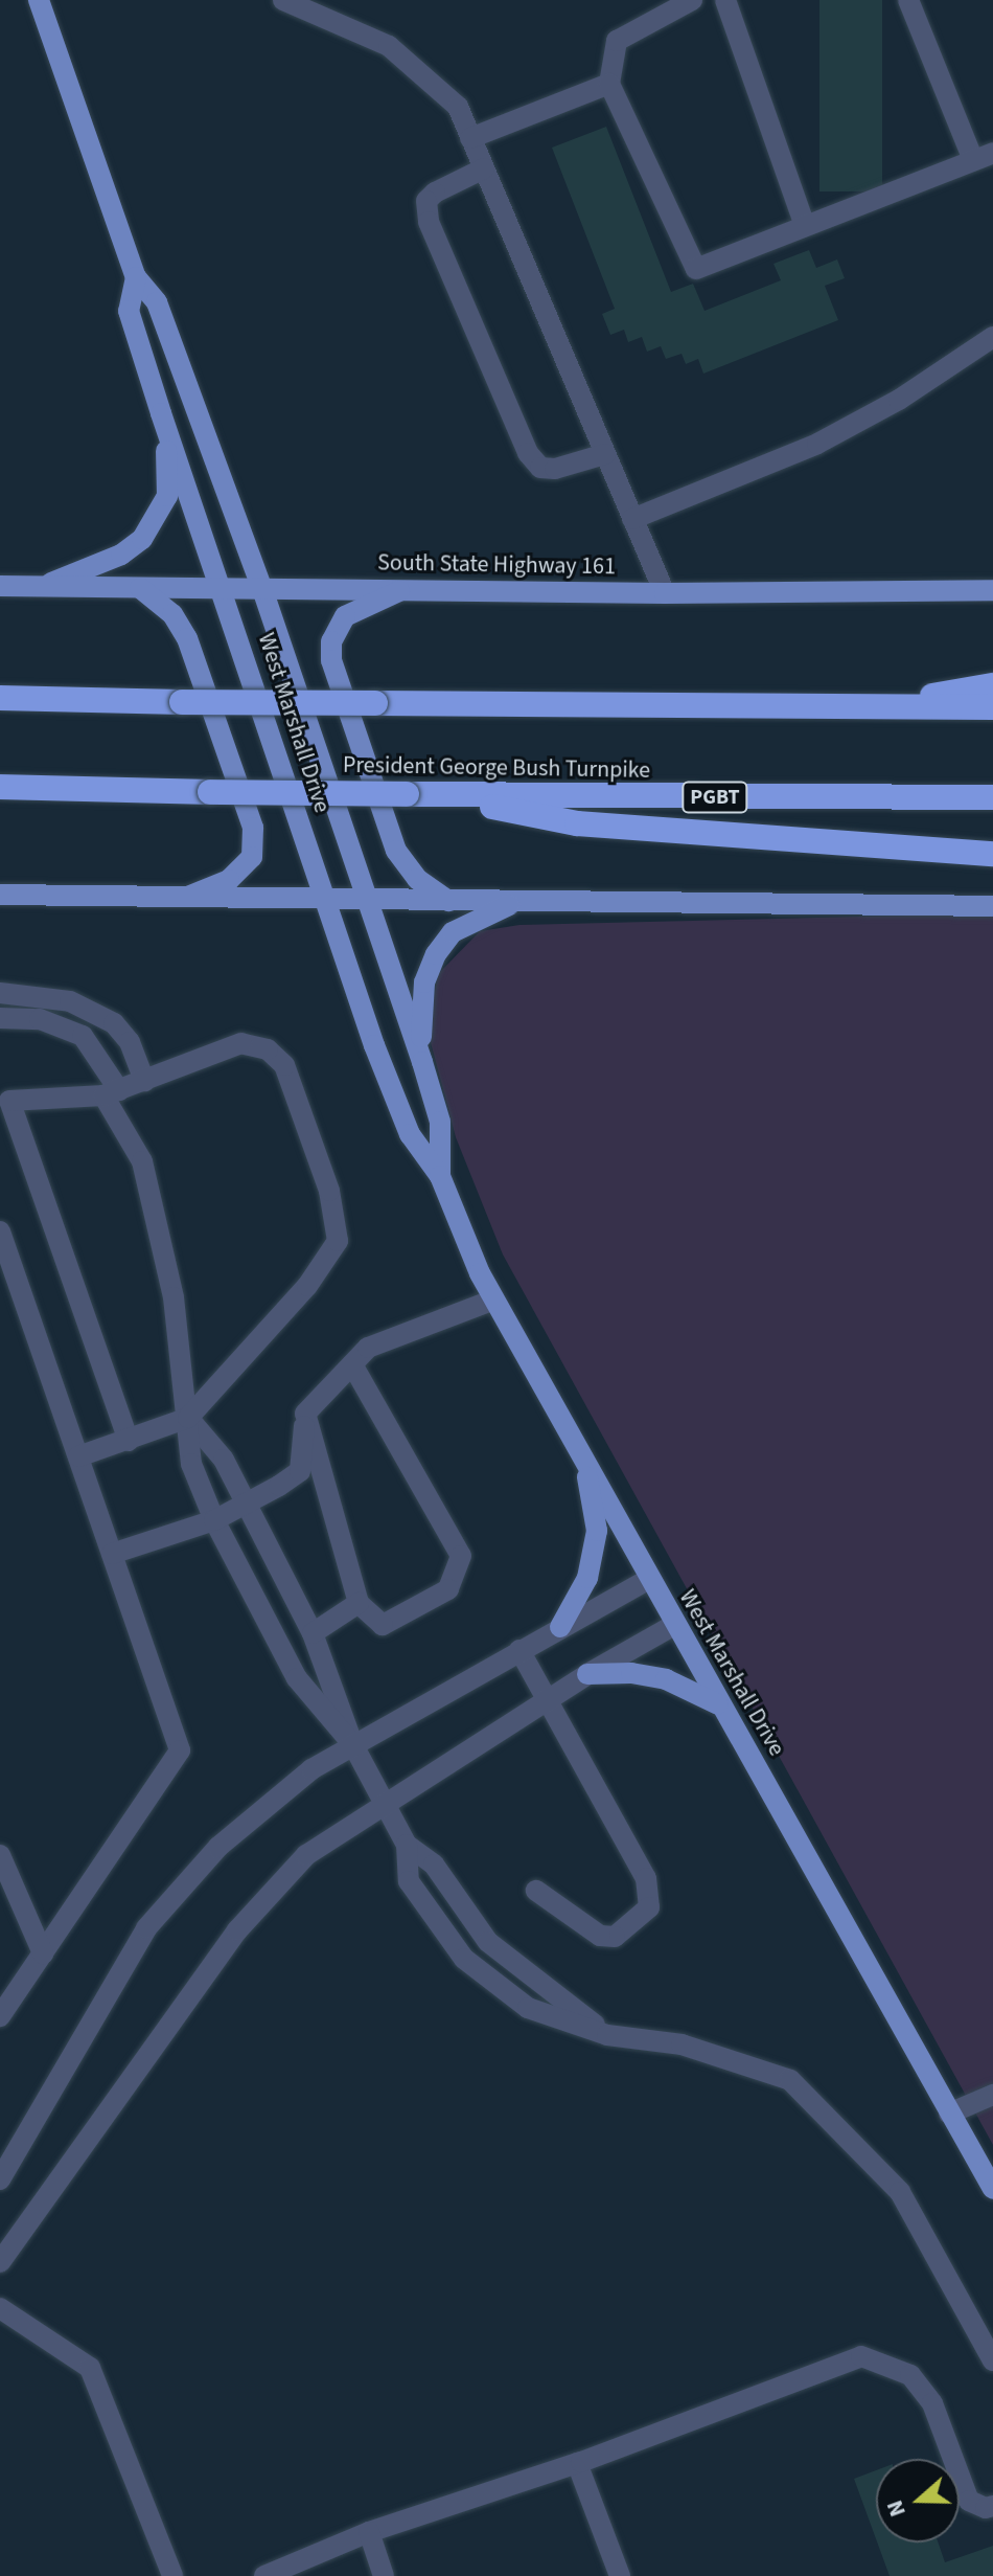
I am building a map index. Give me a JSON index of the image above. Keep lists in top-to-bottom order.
{
  "streets": {
    "highway": ["President George Bush Turnpike", "PGBT"],
    "main road": ["South State Highway 161", "West Marshall Drive"]
  },
  "crossings": [
    ["South State Highway 161", "West Marshall Drive"]
  ],
  "north": "left"
}
